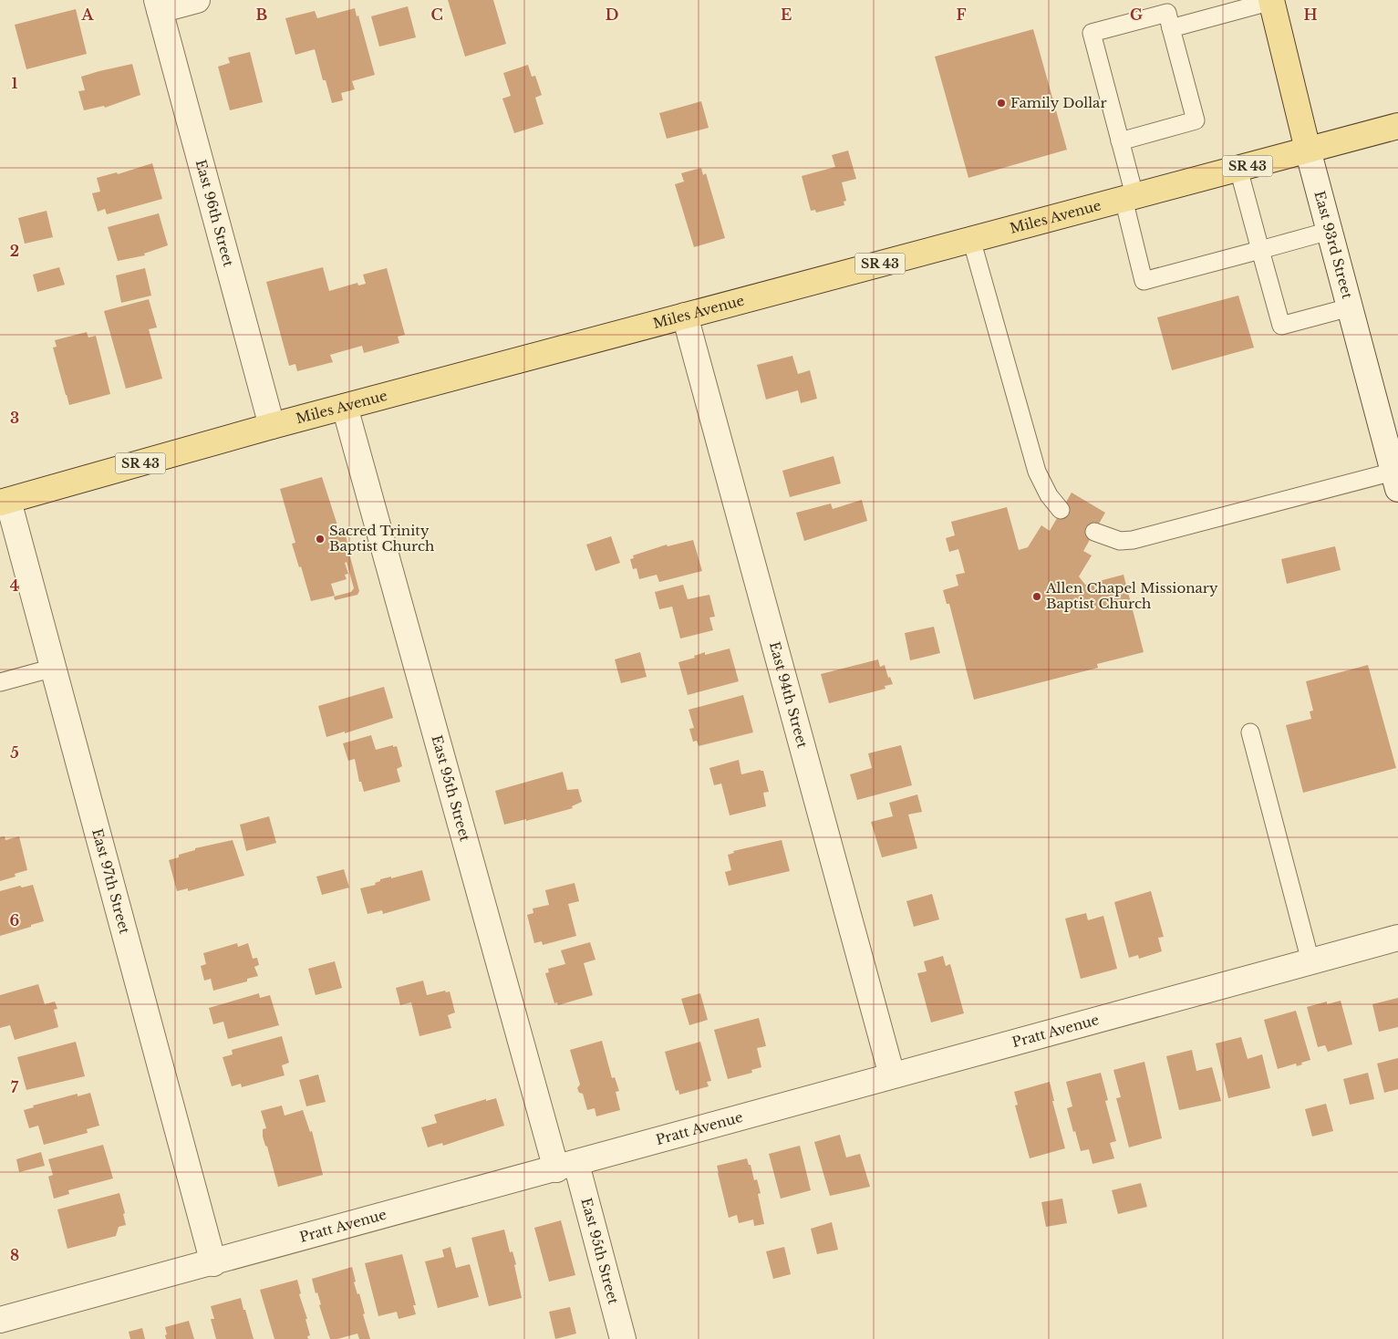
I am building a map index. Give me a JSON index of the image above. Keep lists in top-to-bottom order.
{
  "streets": {
    "main road": ["SR 43", "Miles Avenue", "East 93rd Street"],
    "street": [
      "East 96th Street",
      "East 94th Street",
      "East 95th Street",
      "East 97th Street",
      "Pratt Avenue"
    ]
  },
  "crossings": [
    ["East 96th Street", "Miles Avenue"],
    ["Miles Avenue", "East 93rd Street"],
    ["Miles Avenue", "East 94th Street"],
    ["Miles Avenue", "East 95th Street"],
    ["Miles Avenue", "East 97th Street"],
    ["East 94th Street", "Pratt Avenue"],
    ["East 95th Street", "Pratt Avenue"],
    ["East 97th Street", "Pratt Avenue"]
  ],
  "places": ["Family Dollar", "Sacred Trinity Baptist Church", "Allen Chapel Missionary Baptist Church"],
  "grid": {
    "columns": [
      "A",
      "B",
      "C",
      "D",
      "E",
      "F",
      "G",
      "H"
    ],
    "rows": [
      "1",
      "2",
      "3",
      "4",
      "5",
      "6",
      "7",
      "8"
    ]
  }
}
